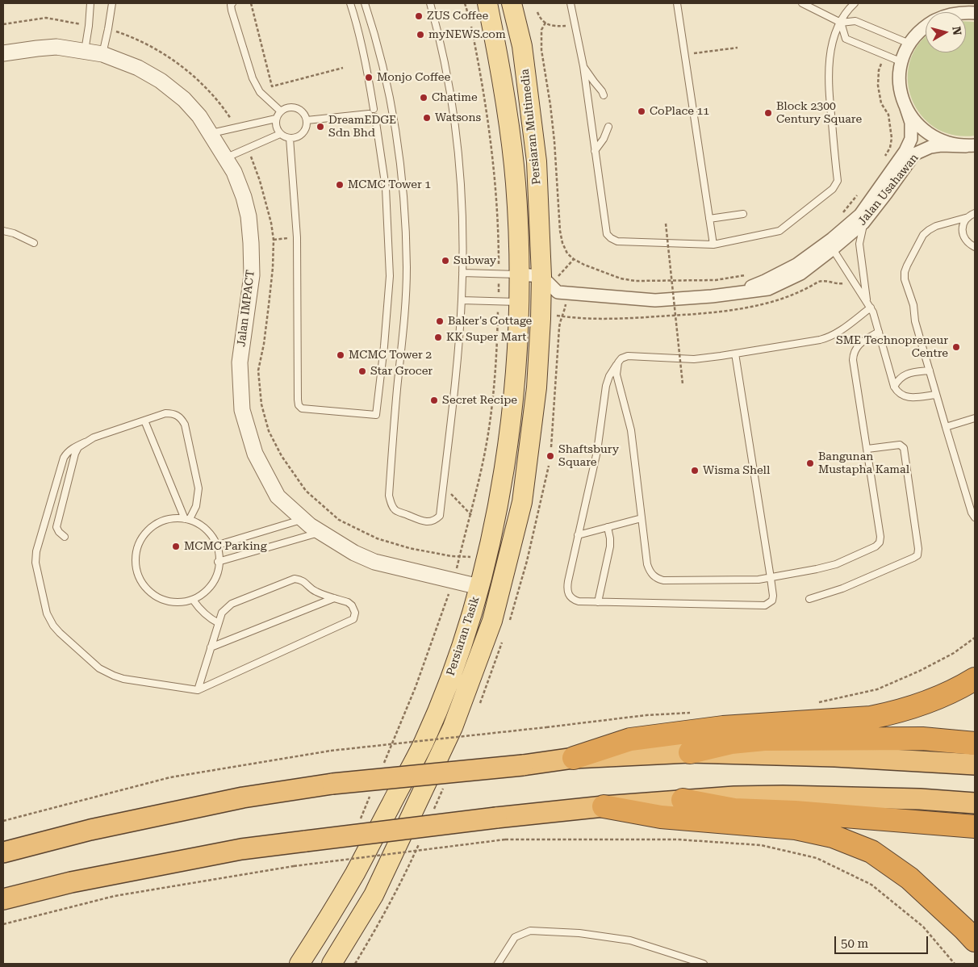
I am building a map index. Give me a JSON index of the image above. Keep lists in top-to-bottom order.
{
  "streets": {
    "main road": ["Persiaran Multimedia", "Persiaran Tasik"],
    "street": ["Jalan Usahawan", "Jalan IMPACT"]
  },
  "crossings": [
    ["Persiaran Multimedia", "Jalan Usahawan"],
    ["Persiaran Multimedia", "Persiaran Tasik"],
    ["Jalan Usahawan", "Persiaran Tasik"],
    ["Jalan IMPACT", "Persiaran Tasik"]
  ],
  "places": [
    "ZUS Coffee",
    "myNEWS.com",
    "Monjo Coffee",
    "Chatime",
    "CoPlace 11",
    "Block 2300 Century Square",
    "Watsons",
    "DreamEDGE Sdn Bhd",
    "MCMC Tower 1",
    "Subway",
    "Baker's Cottage",
    "KK Super Mart",
    "SME Technopreneur Centre",
    "MCMC Tower 2",
    "Star Grocer",
    "Secret Recipe",
    "Shaftsbury Square",
    "Bangunan Mustapha Kamal",
    "Wisma Shell",
    "MCMC Parking"
  ],
  "scale_bar": "50 m",
  "north": "right"
}
